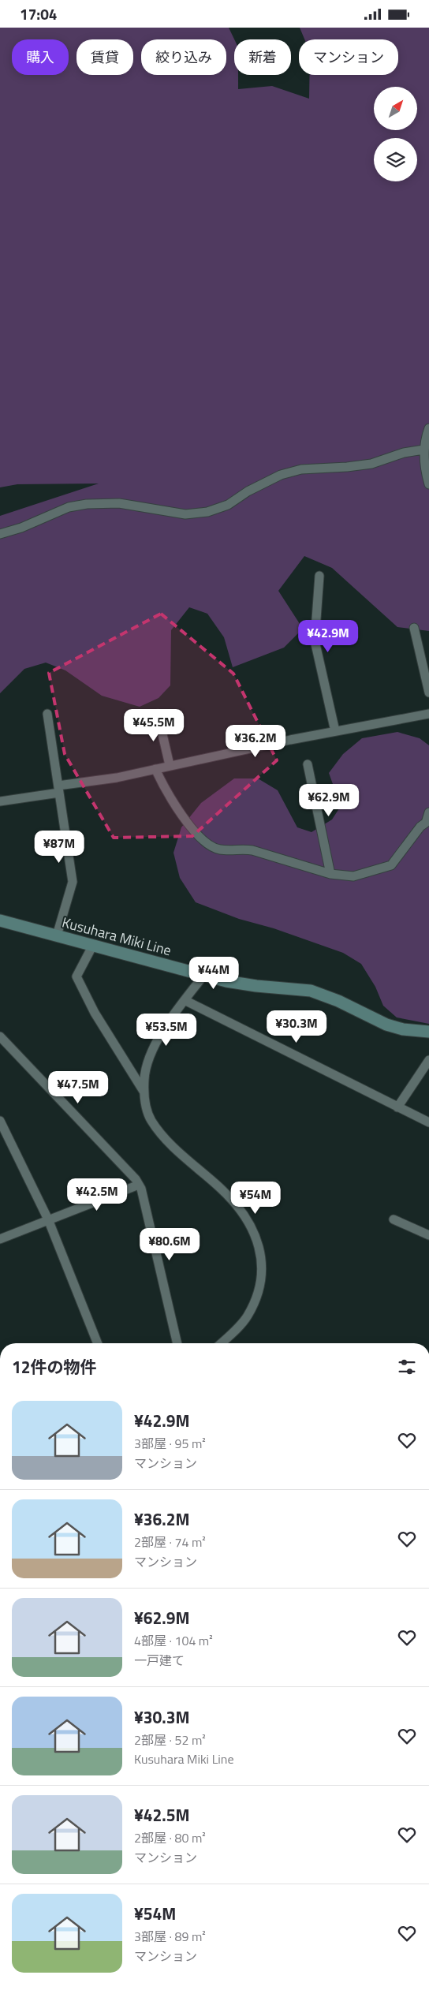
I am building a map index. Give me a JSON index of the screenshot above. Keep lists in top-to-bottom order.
{
  "streets": {
    "main road": ["Kusuhara Miki Line"]
  },
  "north": "top right",
  "page": {
    "status": "17:04",
    "chip": [
      "購入",
      "賃貸",
      "絞り込み",
      "新着",
      "マンション"
    ],
    "price": [
      "¥42.9M",
      "¥45.5M",
      "¥36.2M",
      "¥62.9M",
      "¥87M",
      "¥44M",
      "¥30.3M",
      "¥53.5M",
      "¥47.5M",
      "¥42.5M",
      "¥54M",
      "¥80.6M"
    ],
    "heading": "12件の物件",
    "list": [
      {
        "name": "¥42.9M",
        "note": "3部屋 · 95 m² · マンション"
      },
      {
        "name": "¥36.2M",
        "note": "2部屋 · 74 m² · マンション"
      },
      {
        "name": "¥62.9M",
        "note": "4部屋 · 104 m² · 一戸建て"
      },
      {
        "name": "¥30.3M",
        "note": "2部屋 · 52 m² · Kusuhara Miki Line"
      },
      {
        "name": "¥42.5M",
        "note": "2部屋 · 80 m² · マンション"
      },
      {
        "name": "¥54M",
        "note": "3部屋 · 89 m² · マンション"
      }
    ]
  }
}
